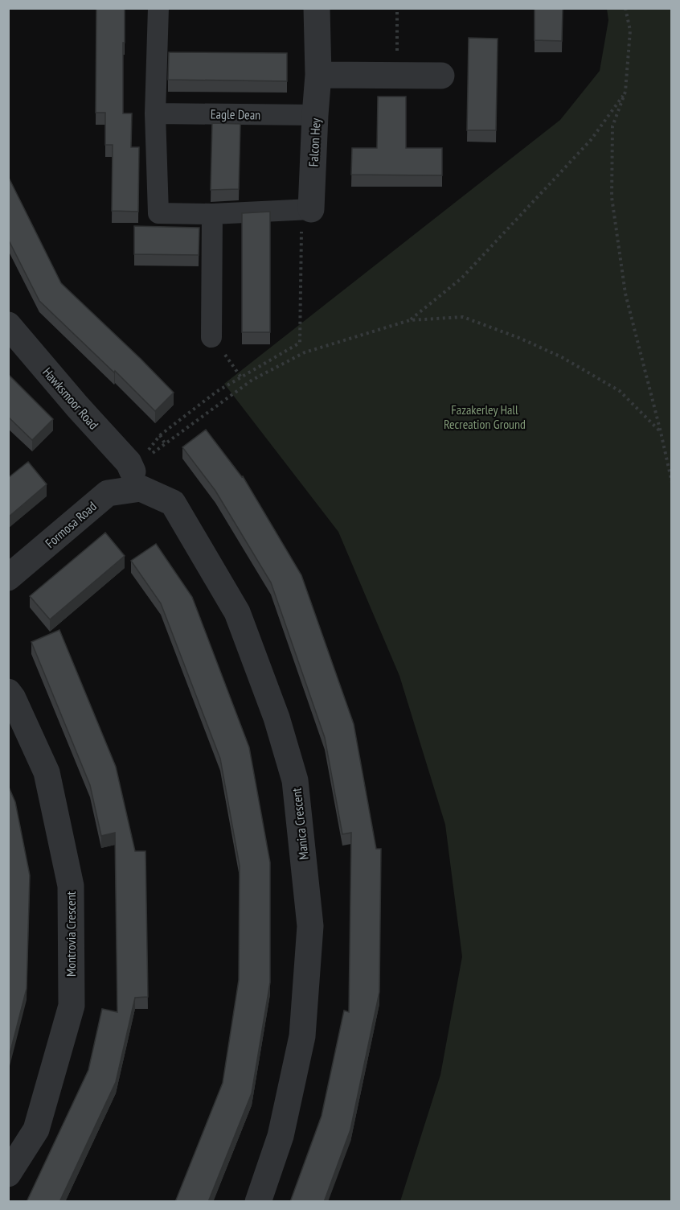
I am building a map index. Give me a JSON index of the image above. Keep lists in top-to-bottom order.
{
  "streets": {
    "street": [
      "Eagle Dean",
      "Falcon Hey",
      "Hawksmoor Road",
      "Formosa Road",
      "Manica Crescent",
      "Montrovia Crescent"
    ]
  },
  "crossings": [
    ["Eagle Dean", "Falcon Hey"],
    ["Hawksmoor Road", "Formosa Road"],
    ["Hawksmoor Road", "Manica Crescent"],
    ["Formosa Road", "Manica Crescent"]
  ],
  "parks": ["Fazakerley Hall Recreation Ground"]
}
